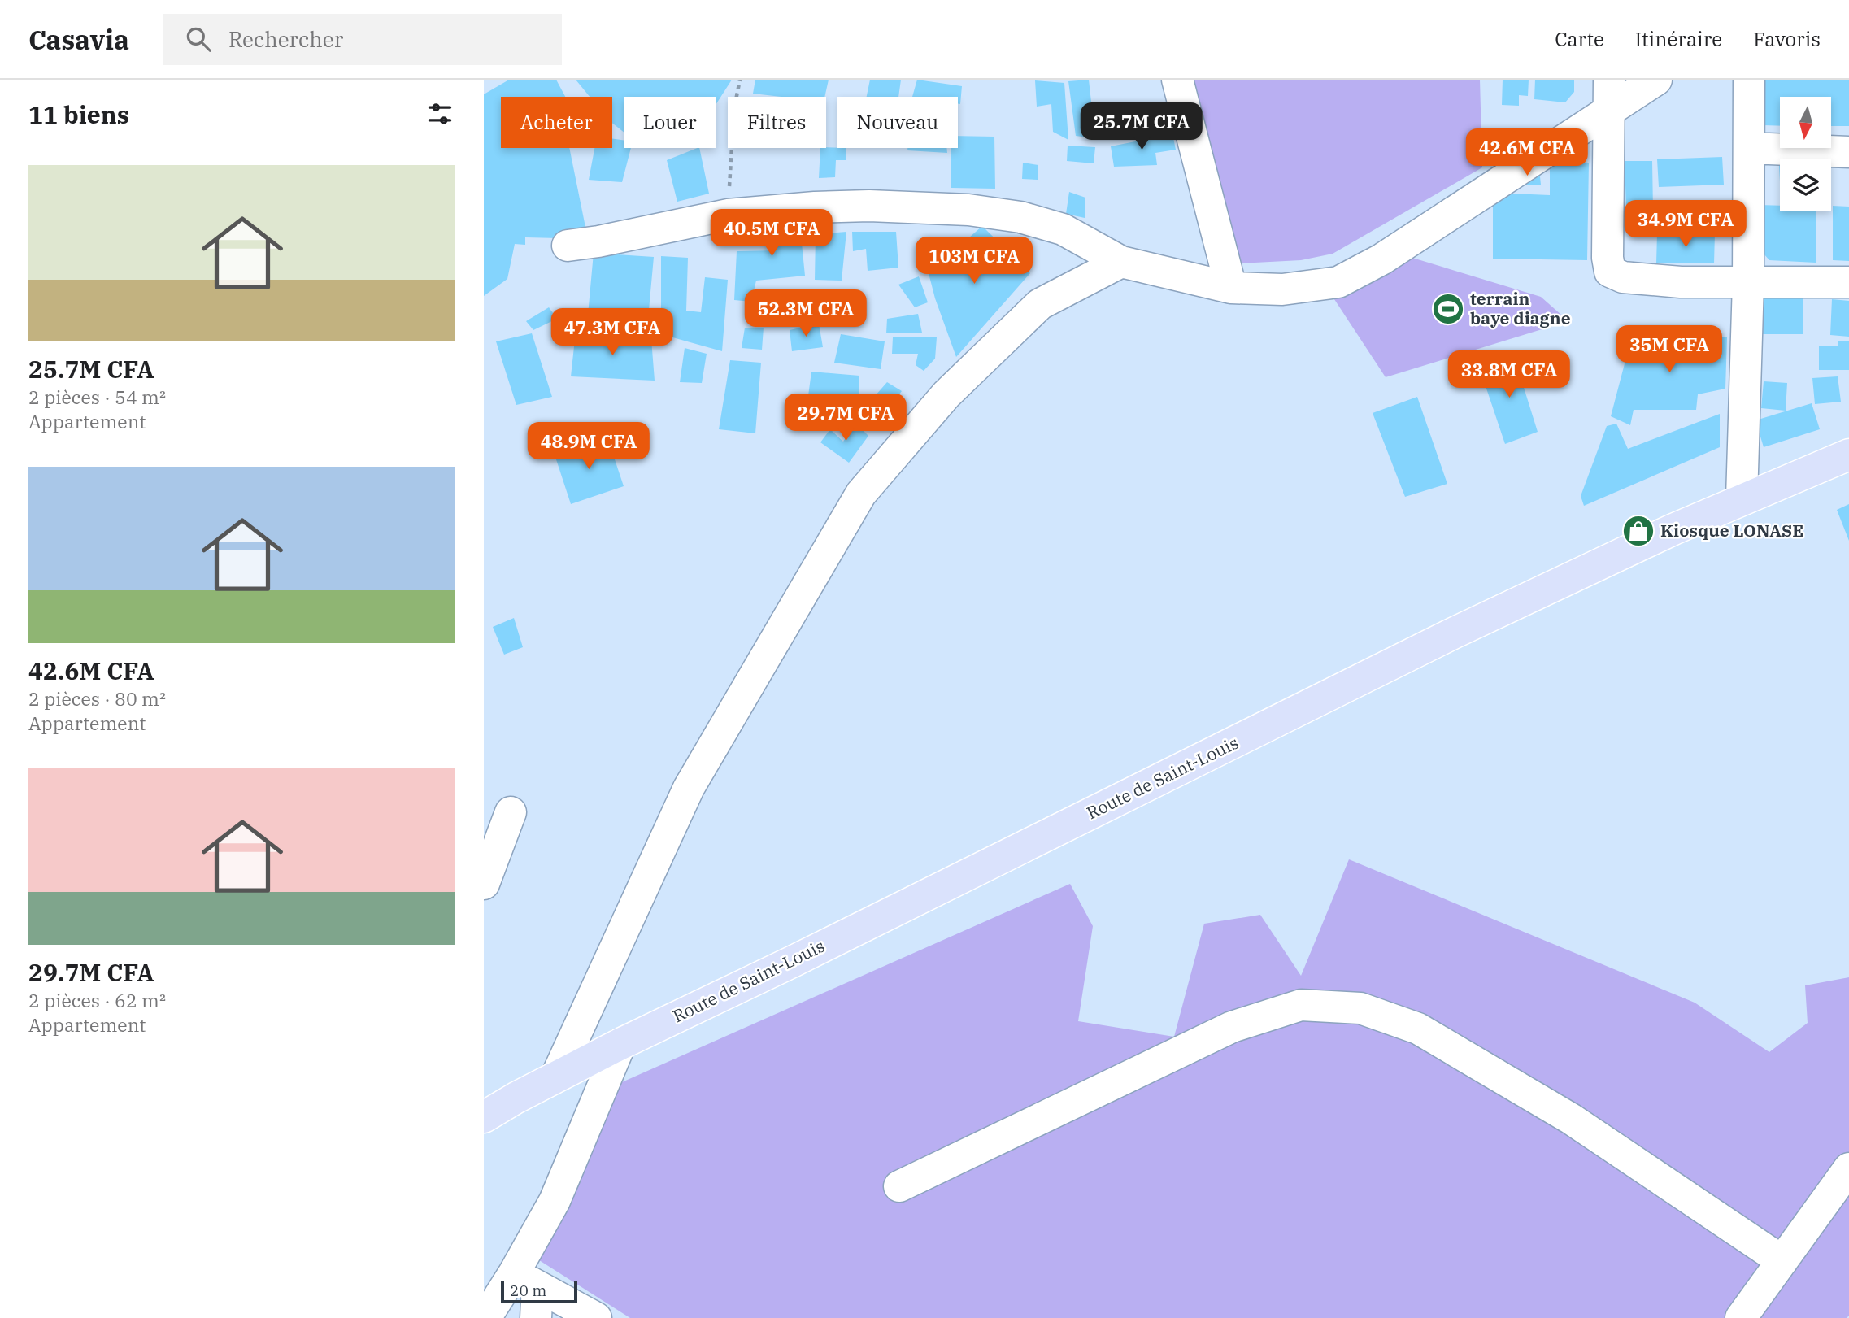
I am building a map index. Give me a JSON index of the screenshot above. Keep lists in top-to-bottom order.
{
  "streets": {
    "main road": ["Route de Saint-Louis"]
  },
  "places": {
    "sports": ["terrain baye diagne"],
    "shop": ["Kiosque LONASE"]
  },
  "scale_bar": "20 m",
  "north": "bottom",
  "page": {
    "header": "Casavia",
    "search": "Rechercher",
    "nav": ["Carte", "Itinéraire", "Favoris"],
    "heading": "11 biens",
    "chip": [
      "Acheter",
      "Louer",
      "Filtres",
      "Nouveau"
    ],
    "price": [
      "25.7M CFA",
      "42.6M CFA",
      "34.9M CFA",
      "40.5M CFA",
      "103M CFA",
      "52.3M CFA",
      "47.3M CFA",
      "35M CFA",
      "33.8M CFA",
      "29.7M CFA",
      "48.9M CFA"
    ],
    "list": [
      {
        "name": "25.7M CFA",
        "note": "2 pièces · 54 m² · Appartement"
      },
      {
        "name": "42.6M CFA",
        "note": "2 pièces · 80 m² · Appartement"
      },
      {
        "name": "29.7M CFA",
        "note": "2 pièces · 62 m² · Appartement"
      }
    ],
    "scale": "20 m"
  }
}
